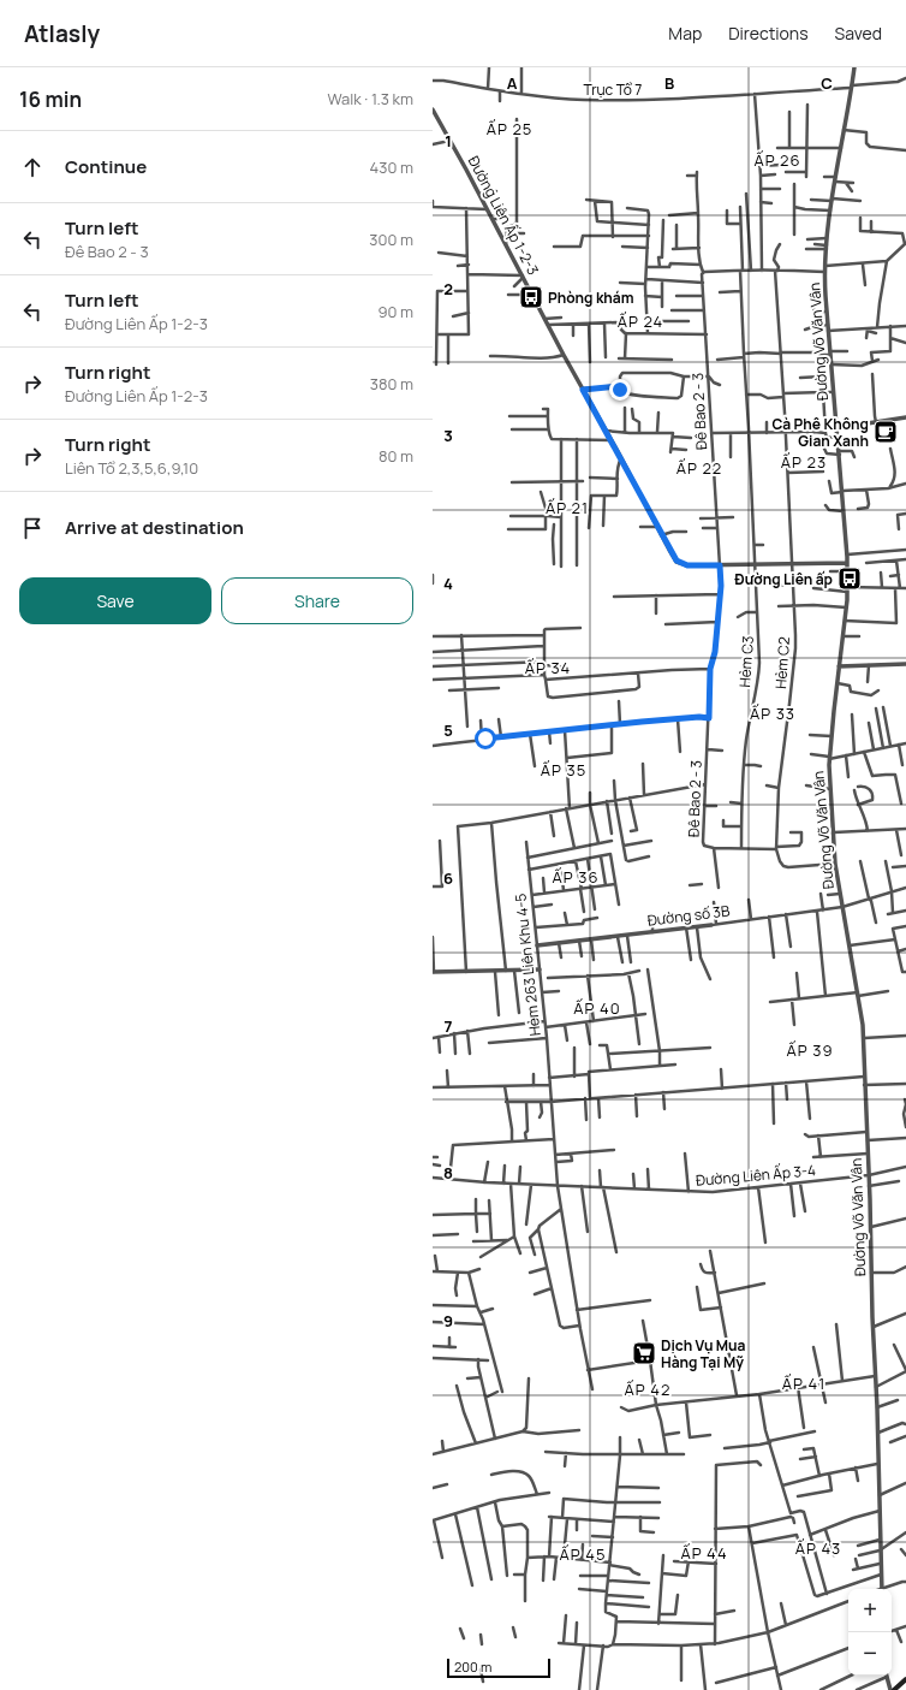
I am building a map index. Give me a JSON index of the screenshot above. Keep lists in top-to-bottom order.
{
  "streets": {
    "street": [
      "Trục Tổ 7",
      "Đường Liên Ấp 1-2-3",
      "Đường Võ Văn Vân",
      "Đê Bao 2 - 3",
      "Hẻm C3",
      "Hẻm C2",
      "Đường số 3B",
      "Hẻm 263 Liên Khu 4-5",
      "Đường Liên Ấp 3-4"
    ]
  },
  "crossings": [
    ["Trục Tổ 7", "Đường Võ Văn Vân"],
    ["Đường Liên Ấp 1-2-3", "Đường Võ Văn Vân"],
    ["Đường Liên Ấp 1-2-3", "Đê Bao 2 - 3"],
    ["Đường Liên Ấp 1-2-3", "Hẻm C3"],
    ["Đường Liên Ấp 1-2-3", "Hẻm C2"],
    ["Đường Võ Văn Vân", "Đường số 3B"],
    ["Đường Võ Văn Vân", "Đường Liên Ấp 3-4"],
    ["Đường số 3B", "Hẻm 263 Liên Khu 4-5"],
    ["Hẻm 263 Liên Khu 4-5", "Đường Liên Ấp 3-4"]
  ],
  "districts": [
    "ẤP 25",
    "ẤP 26",
    "ẤP 24",
    "ẤP 23",
    "ẤP 22",
    "ẤP 21",
    "ẤP 34",
    "ẤP 33",
    "ẤP 35",
    "ẤP 36",
    "ẤP 40",
    "ẤP 39",
    "ẤP 41",
    "ẤP 42",
    "ẤP 43",
    "ẤP 44",
    "ẤP 45"
  ],
  "places": {
    "bus stop": ["Phòng khám", "Đường Liên ấp"],
    "cafe": ["Cà Phê Không Gian Xanh"],
    "supermarket": ["Dịch Vụ Mua Hàng Tại Mỹ"]
  },
  "scale_bar": "200 m",
  "page": {
    "header": "Atlasly",
    "nav": ["Map", "Directions", "Saved"],
    "heading": ["16 min", "Walk · 1.3 km"],
    "list": [
      ["Continue", "430 m"],
      ["Turn left", "Đê Bao 2 - 3", "300 m"],
      ["Turn left", "Đường Liên Ấp 1-2-3", "90 m"],
      ["Turn right", "Đường Liên Ấp 1-2-3", "380 m"],
      ["Turn right", "Liên Tổ 2,3,5,6,9,10", "80 m"],
      "Arrive at destination"
    ],
    "buttons": ["Save", "Share"],
    "map_buttons": ["+", "−"],
    "scale": "200 m"
  },
  "grid": {
    "columns": ["A", "B", "C"],
    "rows": [
      "1",
      "2",
      "3",
      "4",
      "5",
      "6",
      "7",
      "8",
      "9"
    ]
  }
}
